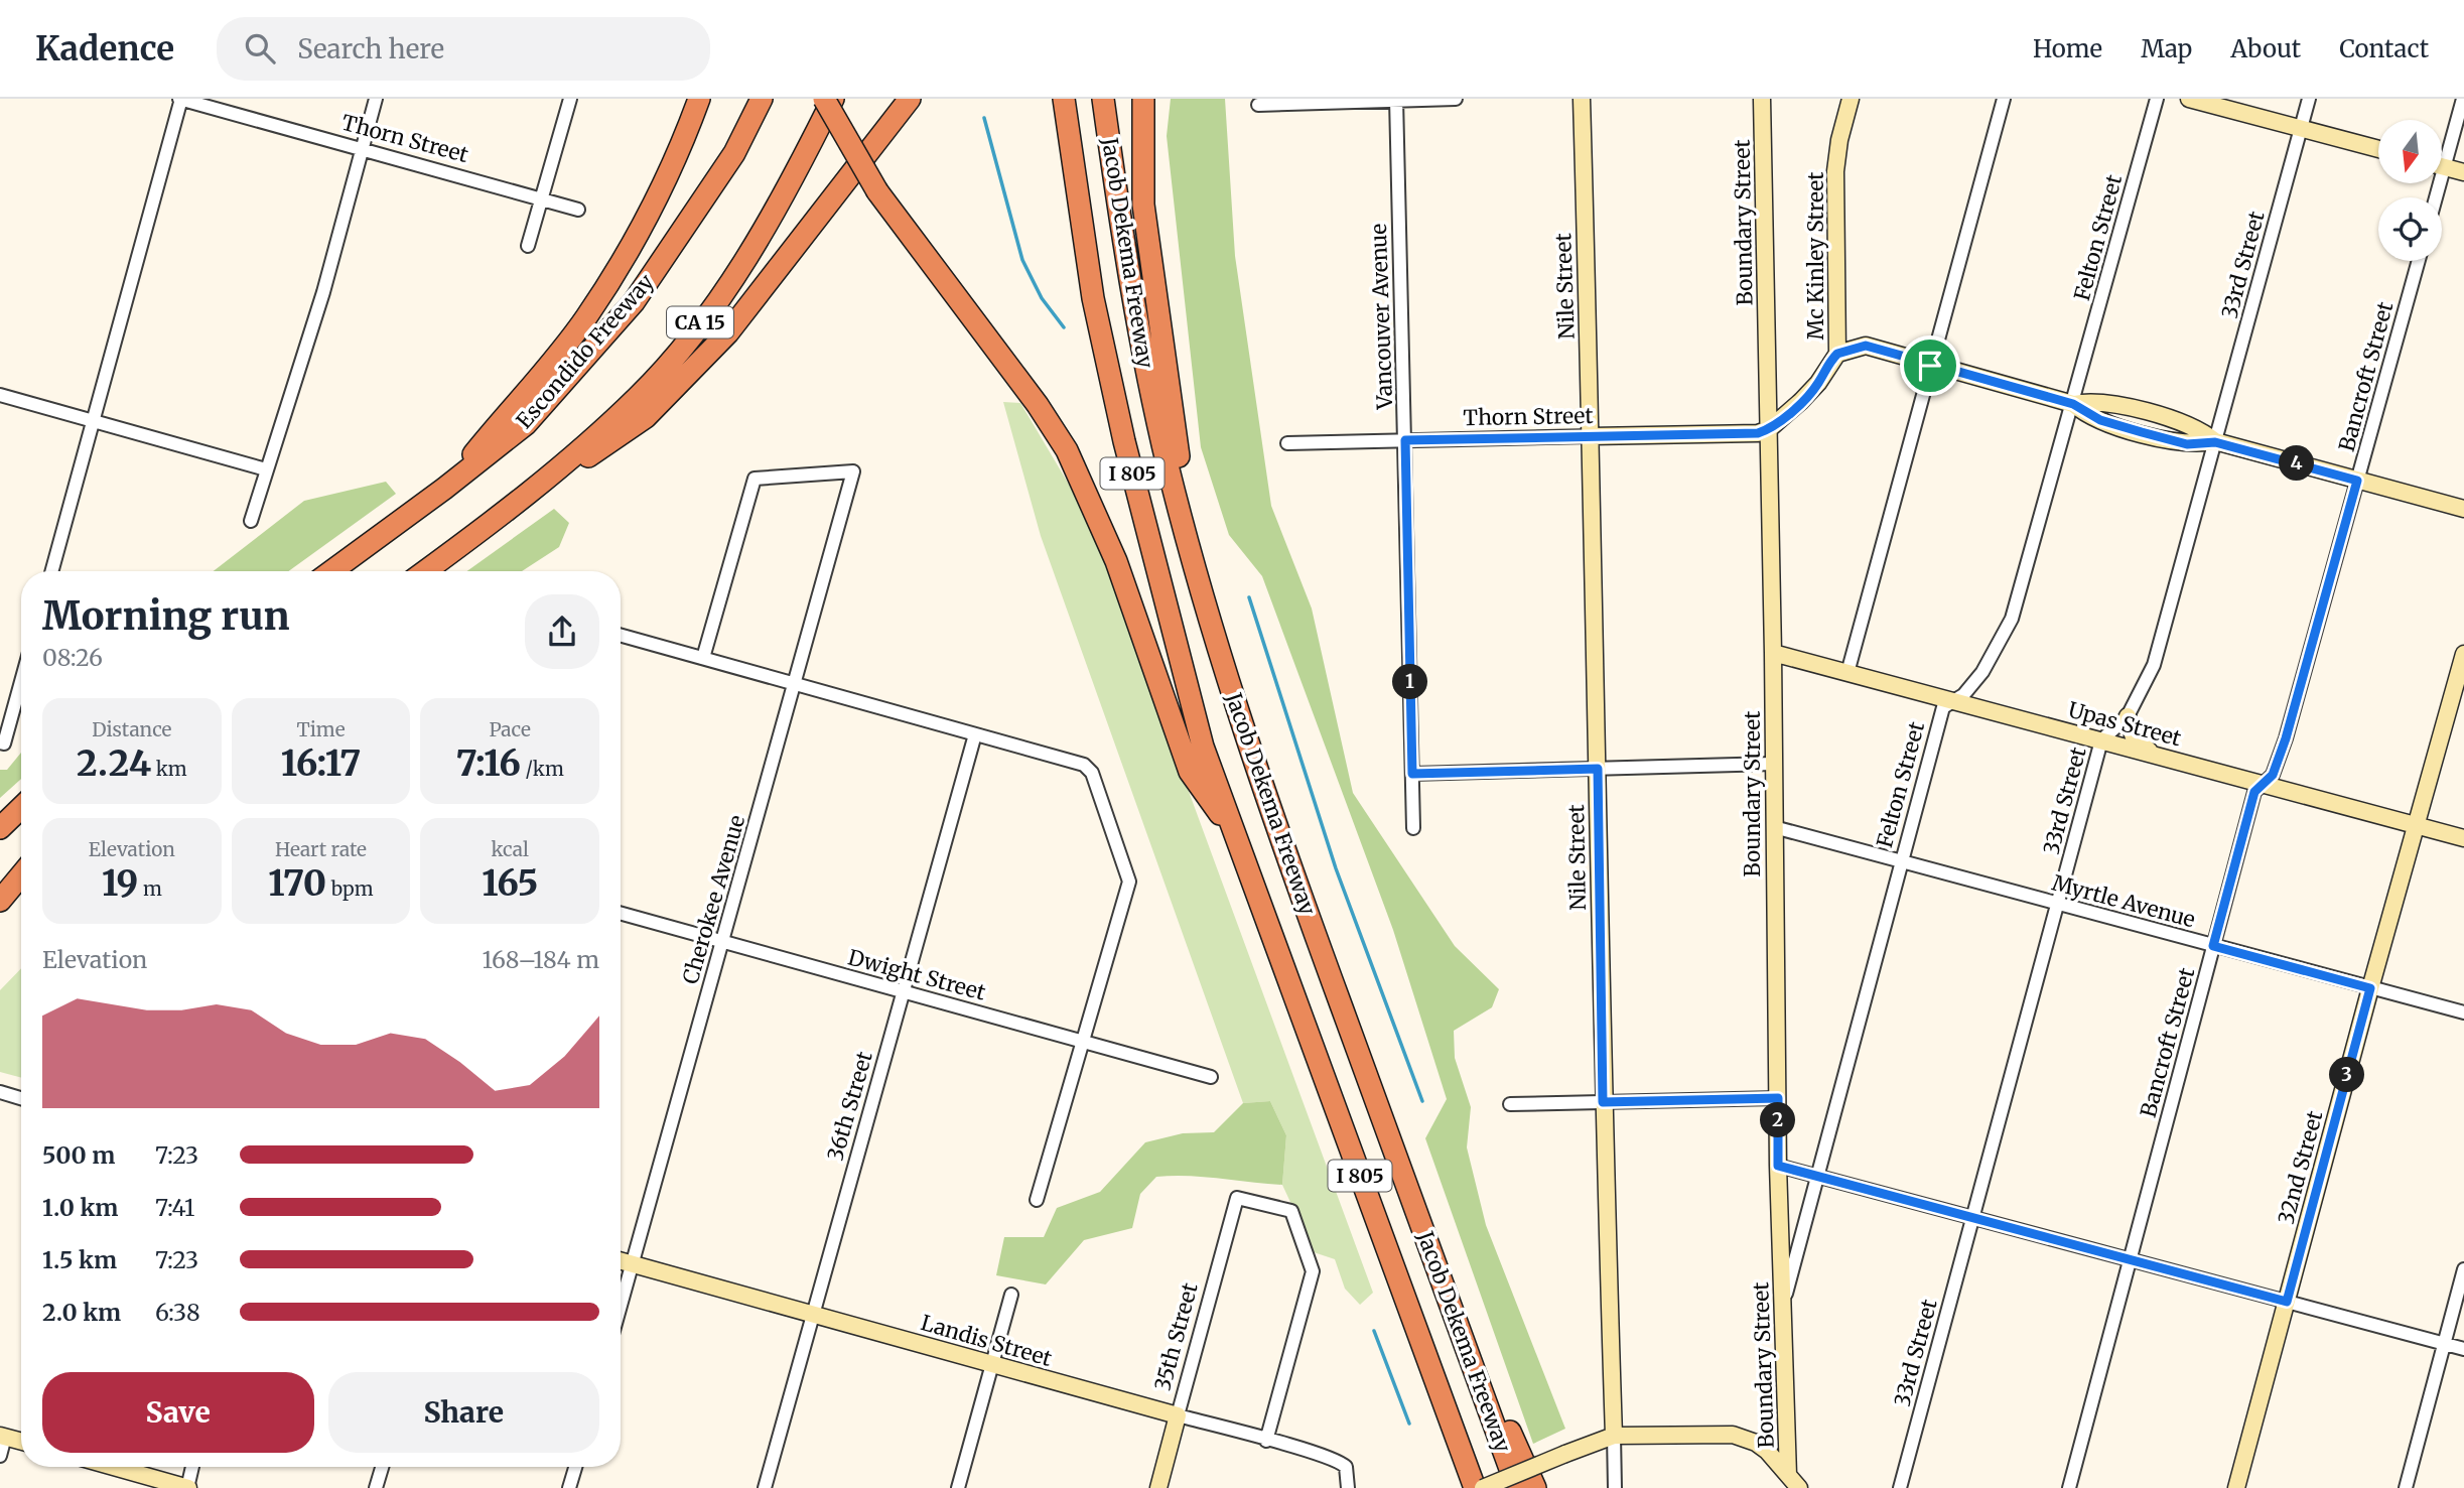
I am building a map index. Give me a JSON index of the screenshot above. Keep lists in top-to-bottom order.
{
  "streets": {
    "highway": [
      "Jacob Dekema Freeway",
      "CA 15",
      "Escondido Freeway",
      "I 805"
    ],
    "street": [
      "Thorn Street",
      "Boundary Street",
      "Felton Street",
      "Mc Kinley Street",
      "33rd Street",
      "Nile Street",
      "Vancouver Avenue",
      "Bancroft Street",
      "Upas Street",
      "Cherokee Avenue",
      "Myrtle Avenue",
      "Dwight Street",
      "36th Street",
      "32nd Street",
      "35th Street",
      "Landis Street"
    ]
  },
  "crossings": [
    ["Thorn Street", "Boundary Street"],
    ["Thorn Street", "Mc Kinley Street"],
    ["Thorn Street", "Nile Street"],
    ["Thorn Street", "Vancouver Avenue"],
    ["Boundary Street", "Felton Street"],
    ["Boundary Street", "Mc Kinley Street"],
    ["Boundary Street", "Upas Street"],
    ["Boundary Street", "Myrtle Avenue"],
    ["Felton Street", "Upas Street"],
    ["Felton Street", "Myrtle Avenue"],
    ["33rd Street", "Upas Street"],
    ["33rd Street", "Myrtle Avenue"],
    ["Bancroft Street", "Upas Street"],
    ["Bancroft Street", "Myrtle Avenue"],
    ["Upas Street", "32nd Street"],
    ["Cherokee Avenue", "Dwight Street"],
    ["Cherokee Avenue", "Landis Street"],
    ["Myrtle Avenue", "32nd Street"],
    ["Dwight Street", "36th Street"],
    ["36th Street", "Landis Street"],
    ["35th Street", "Landis Street"]
  ],
  "north": "bottom",
  "page": {
    "header": "Kadence",
    "search": "Search here",
    "nav": [
      "Home",
      "Map",
      "About",
      "Contact"
    ],
    "pins": [
      "4",
      "1",
      "3",
      "2"
    ],
    "heading": ["Morning run", "08:26"],
    "stats": [
      ["Distance", "2.24 km"],
      ["Time", "16:17"],
      ["Pace", "7:16 /km"],
      ["Elevation", "19 m"],
      ["Heart rate", "170 bpm"],
      ["kcal", "165"]
    ],
    "chart": ["Elevation", "168–184 m"],
    "list": [
      {
        "name": "500 m",
        "note": "7:23"
      },
      {
        "name": "1.0 km",
        "note": "7:41"
      },
      {
        "name": "1.5 km",
        "note": "7:23"
      },
      {
        "name": "2.0 km",
        "note": "6:38"
      }
    ],
    "buttons": ["Save", "Share"]
  }
}
